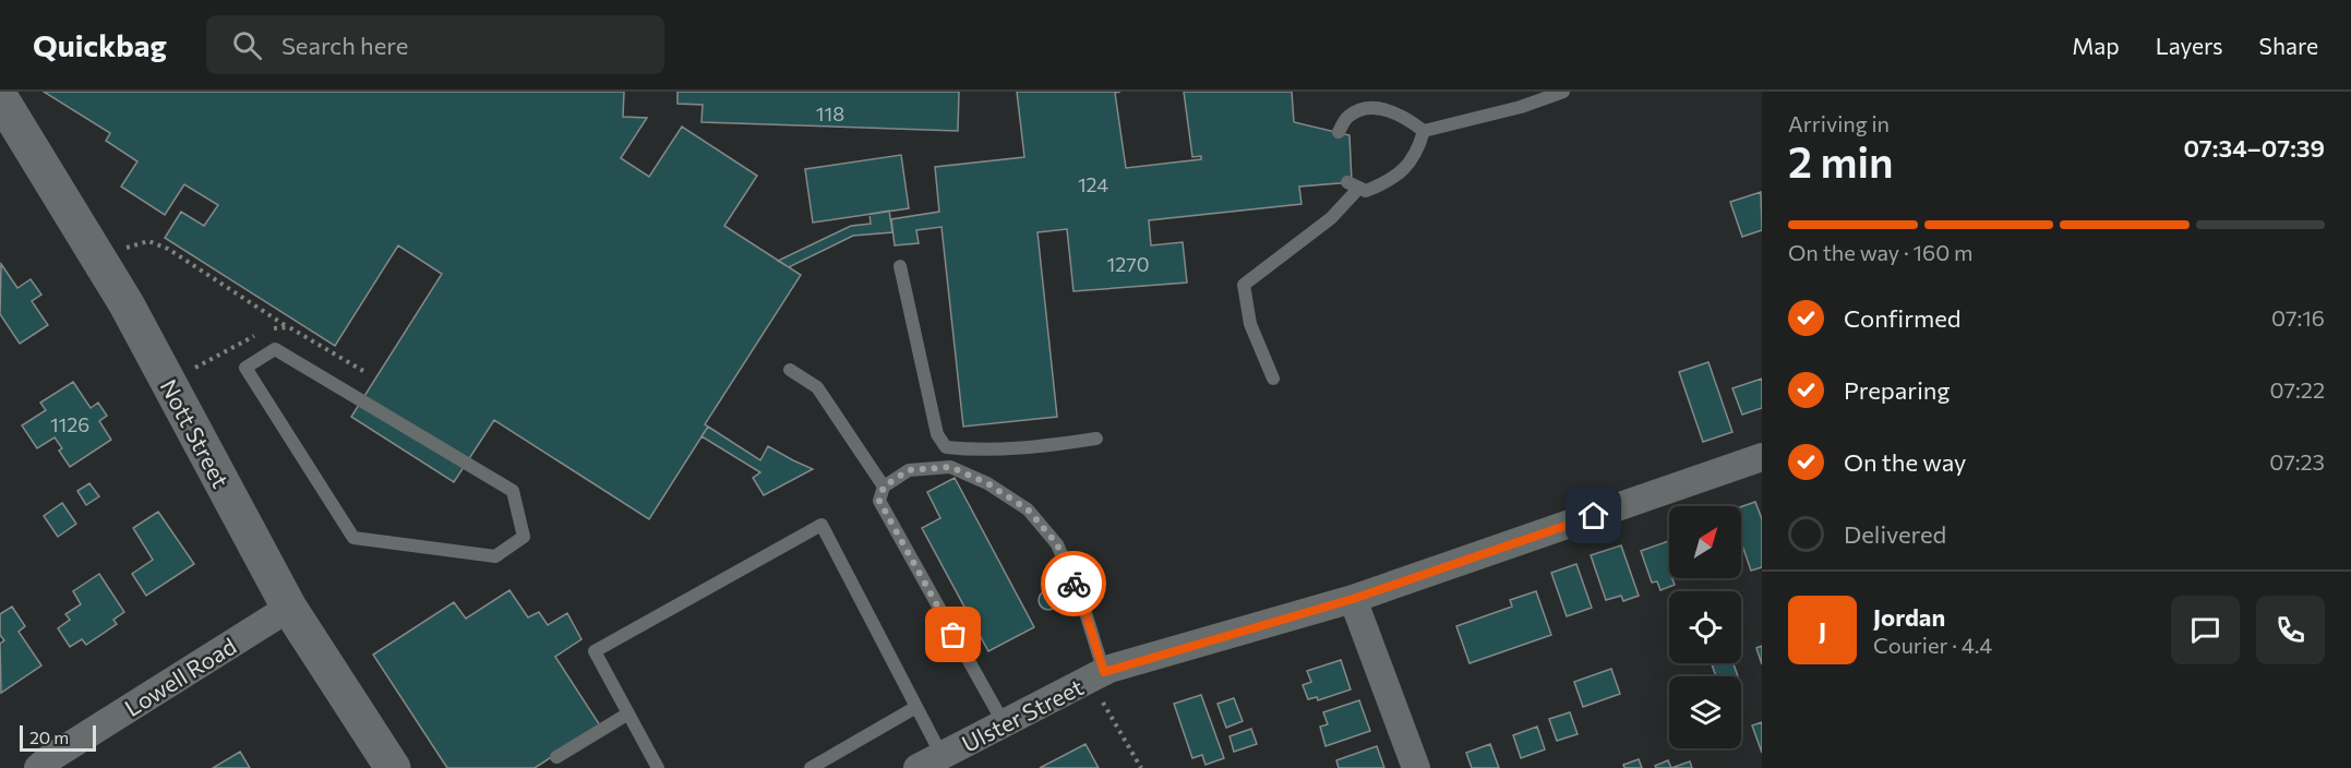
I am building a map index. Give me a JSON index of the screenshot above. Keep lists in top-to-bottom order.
{
  "streets": {
    "main road": ["Nott Street"],
    "street": ["Lowell Road", "Ulster Street"]
  },
  "crossings": [
    ["Nott Street", "Lowell Road"]
  ],
  "house_numbers": [
    "118",
    "124",
    "1270",
    "1126"
  ],
  "scale_bar": "20 m",
  "north": "top right",
  "page": {
    "header": "Quickbag",
    "search": "Search here",
    "nav": ["Map", "Layers", "Share"],
    "heading": ["2 min", "Arriving in", "07:34–07:39"],
    "panel": ["Jordan", "Courier · 4.4"],
    "bar": "On the way · 160 m",
    "list": [
      ["Confirmed", "07:16"],
      ["Preparing", "07:22"],
      ["On the way", "07:23"],
      "Delivered"
    ],
    "round": "J",
    "scale": "20 m"
  }
}
